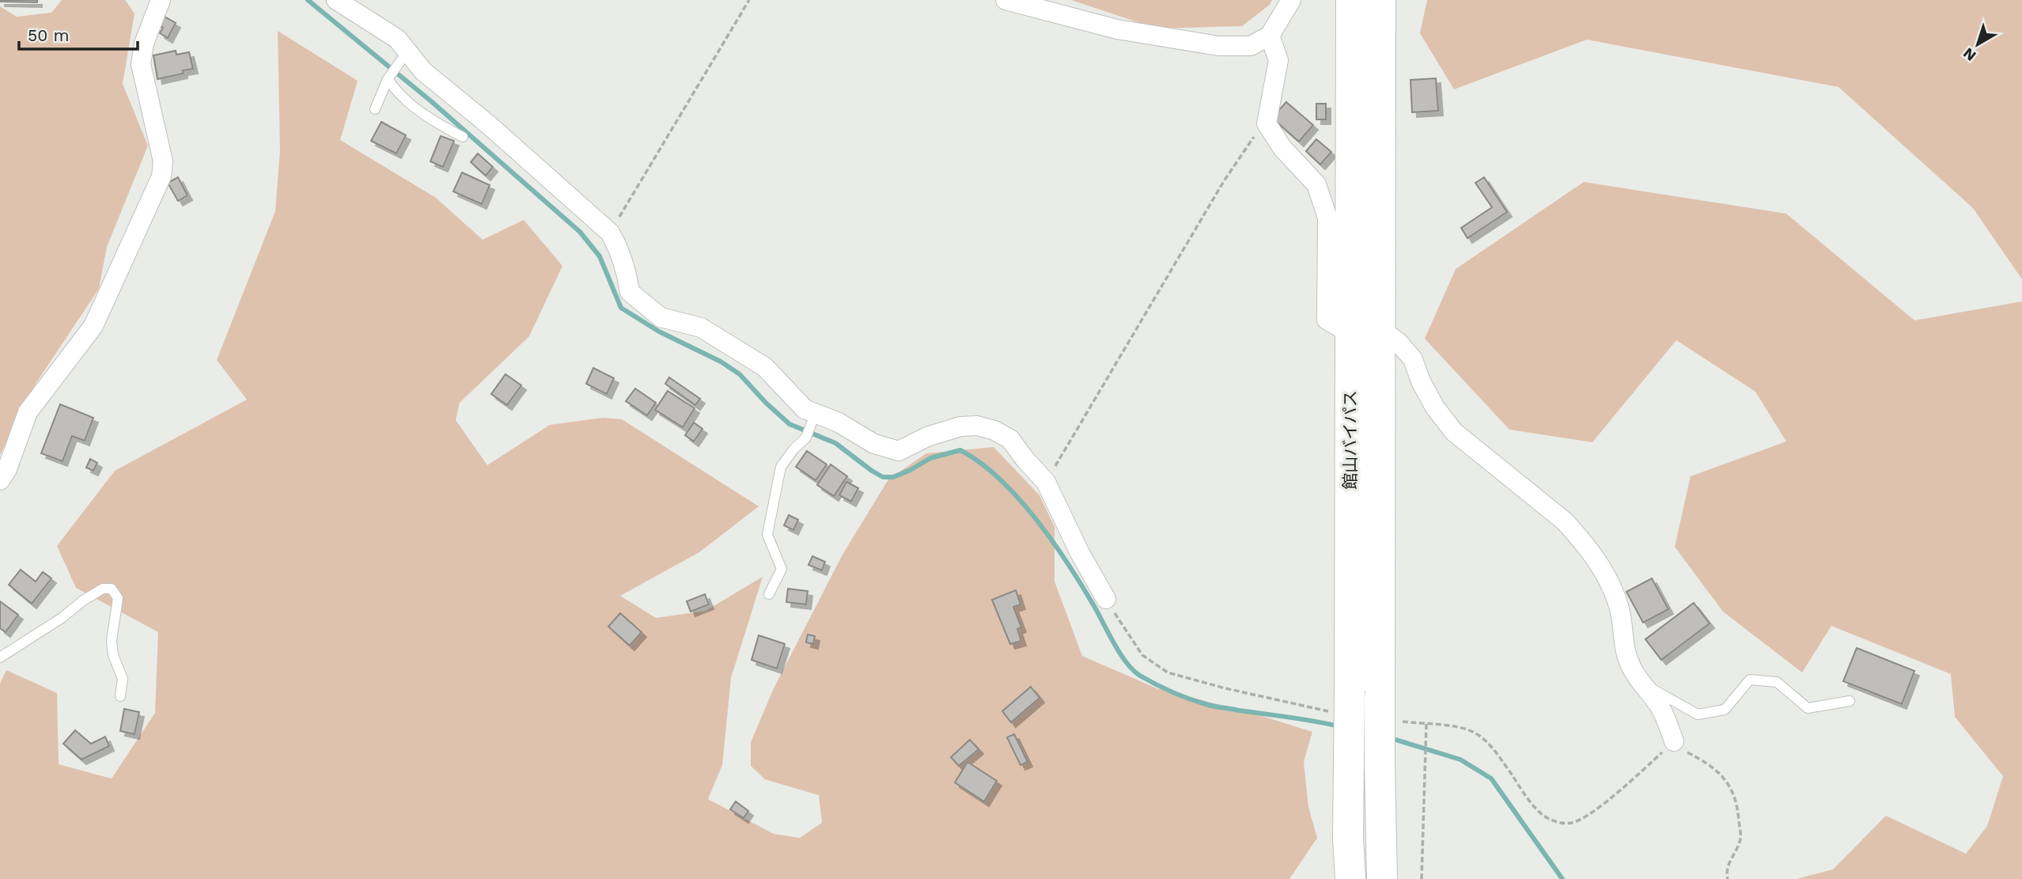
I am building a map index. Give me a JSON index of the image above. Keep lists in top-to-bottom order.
{
  "streets": {
    "highway": ["館山バイパス"]
  },
  "scale_bar": "50 m",
  "north": "bottom left"
}
